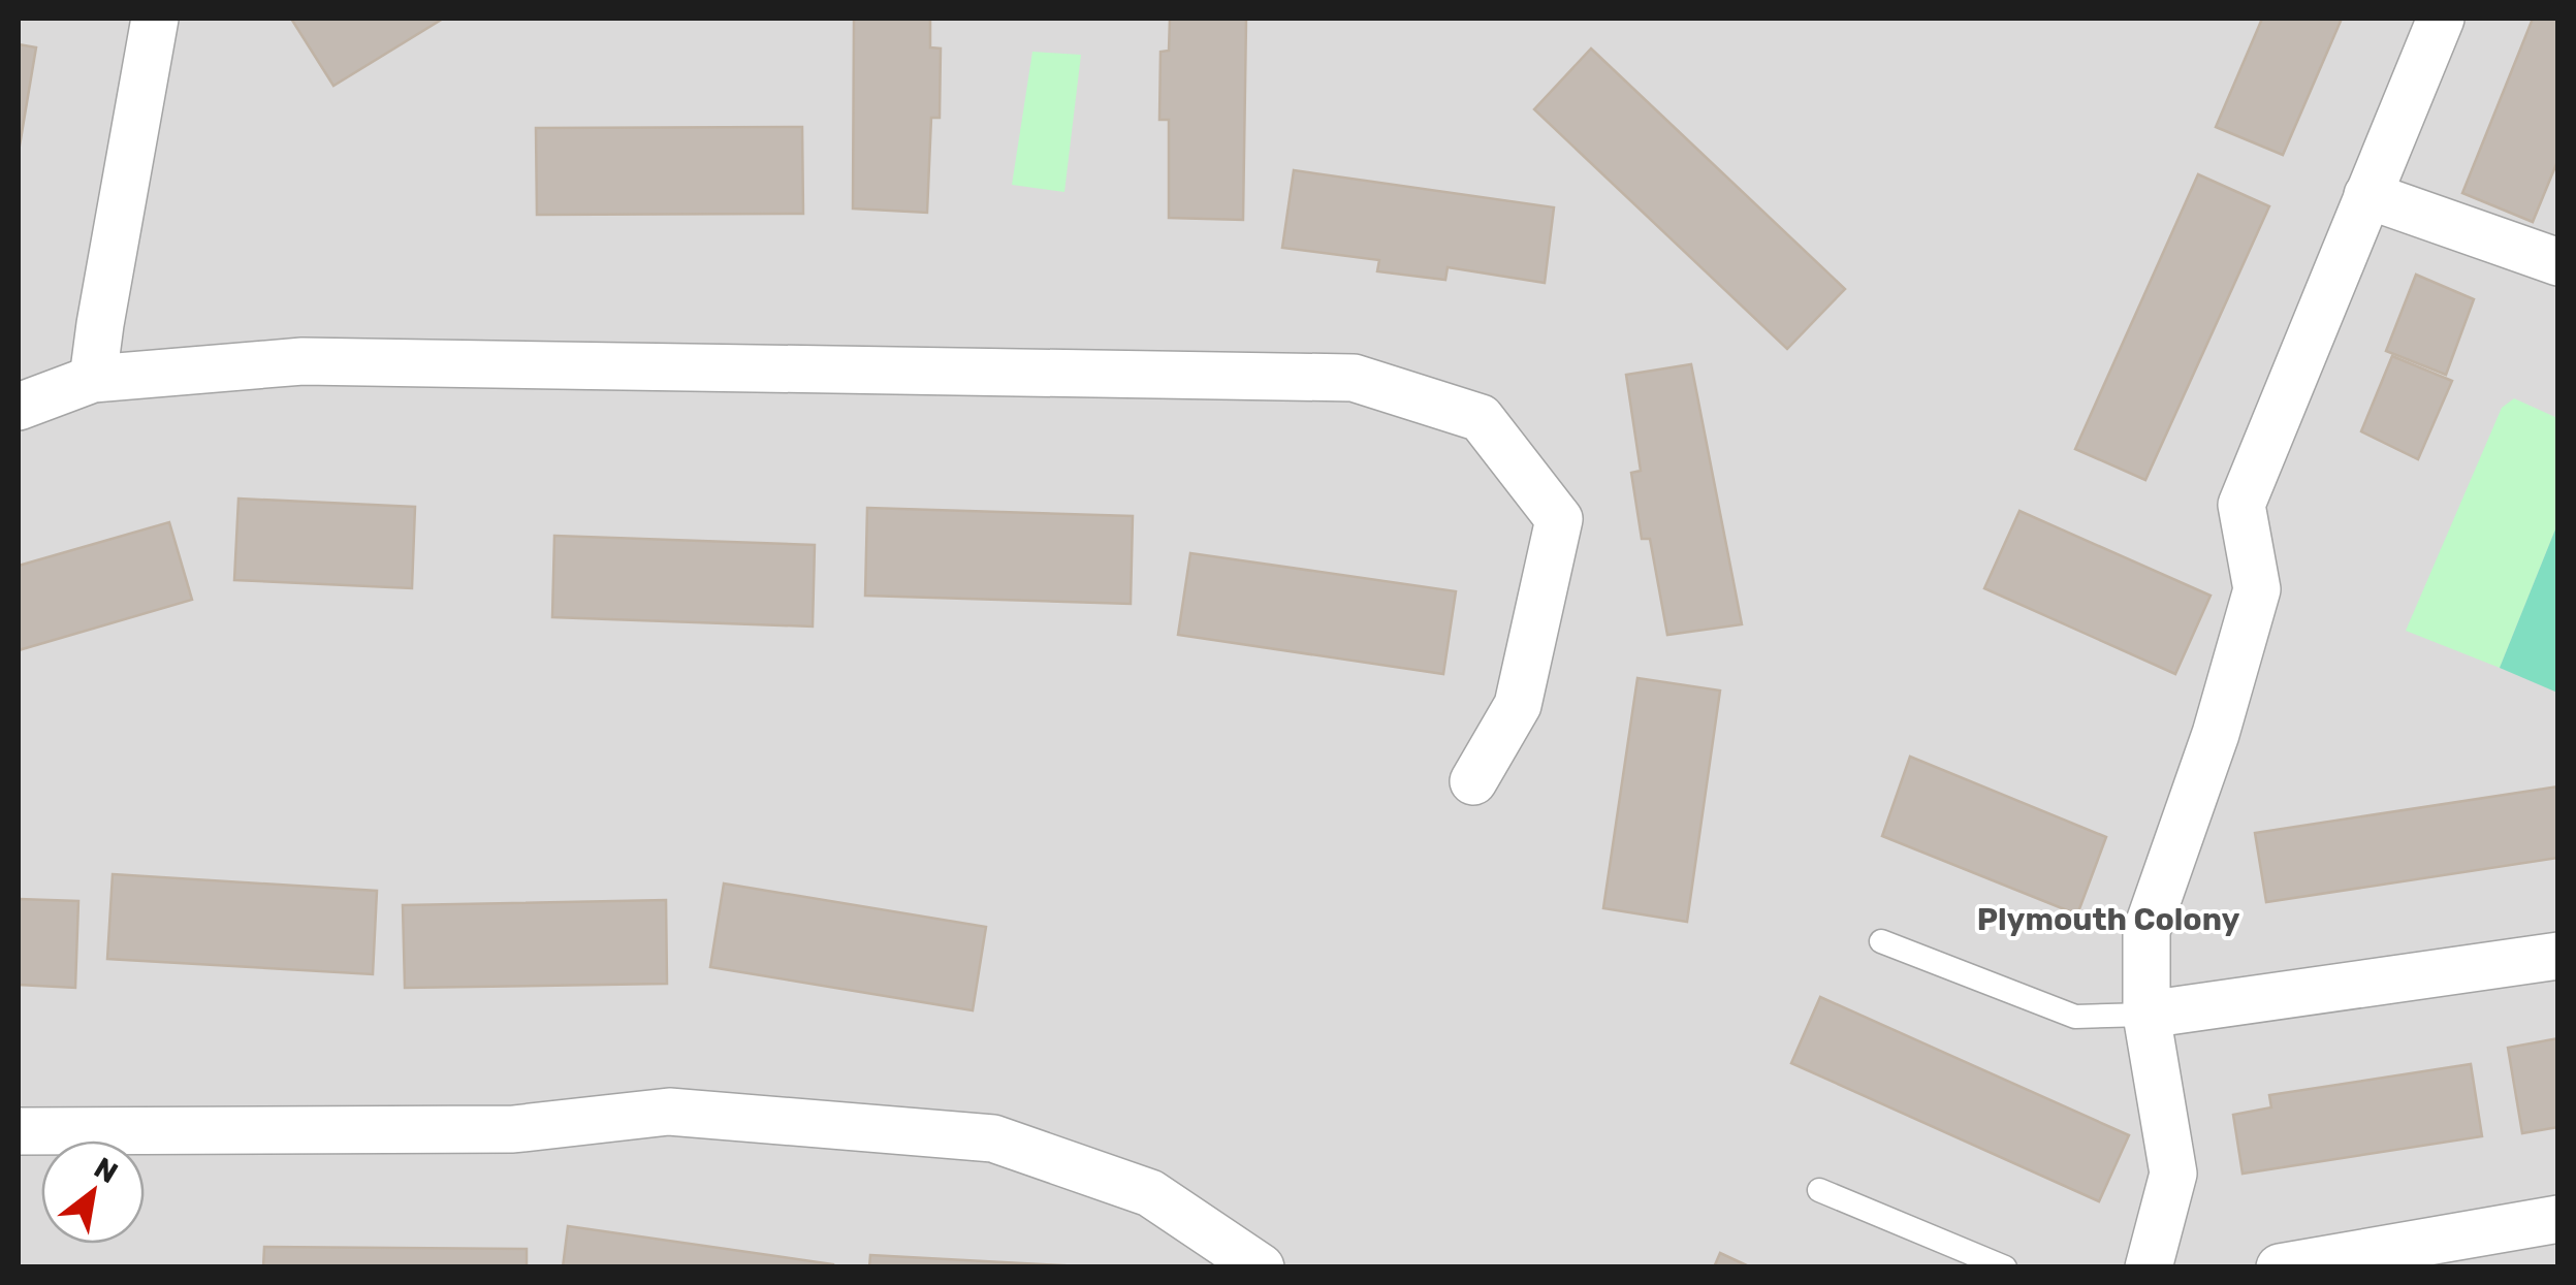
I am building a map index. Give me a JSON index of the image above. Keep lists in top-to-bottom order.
{
  "districts": ["Plymouth Colony"],
  "north": "top right"
}
